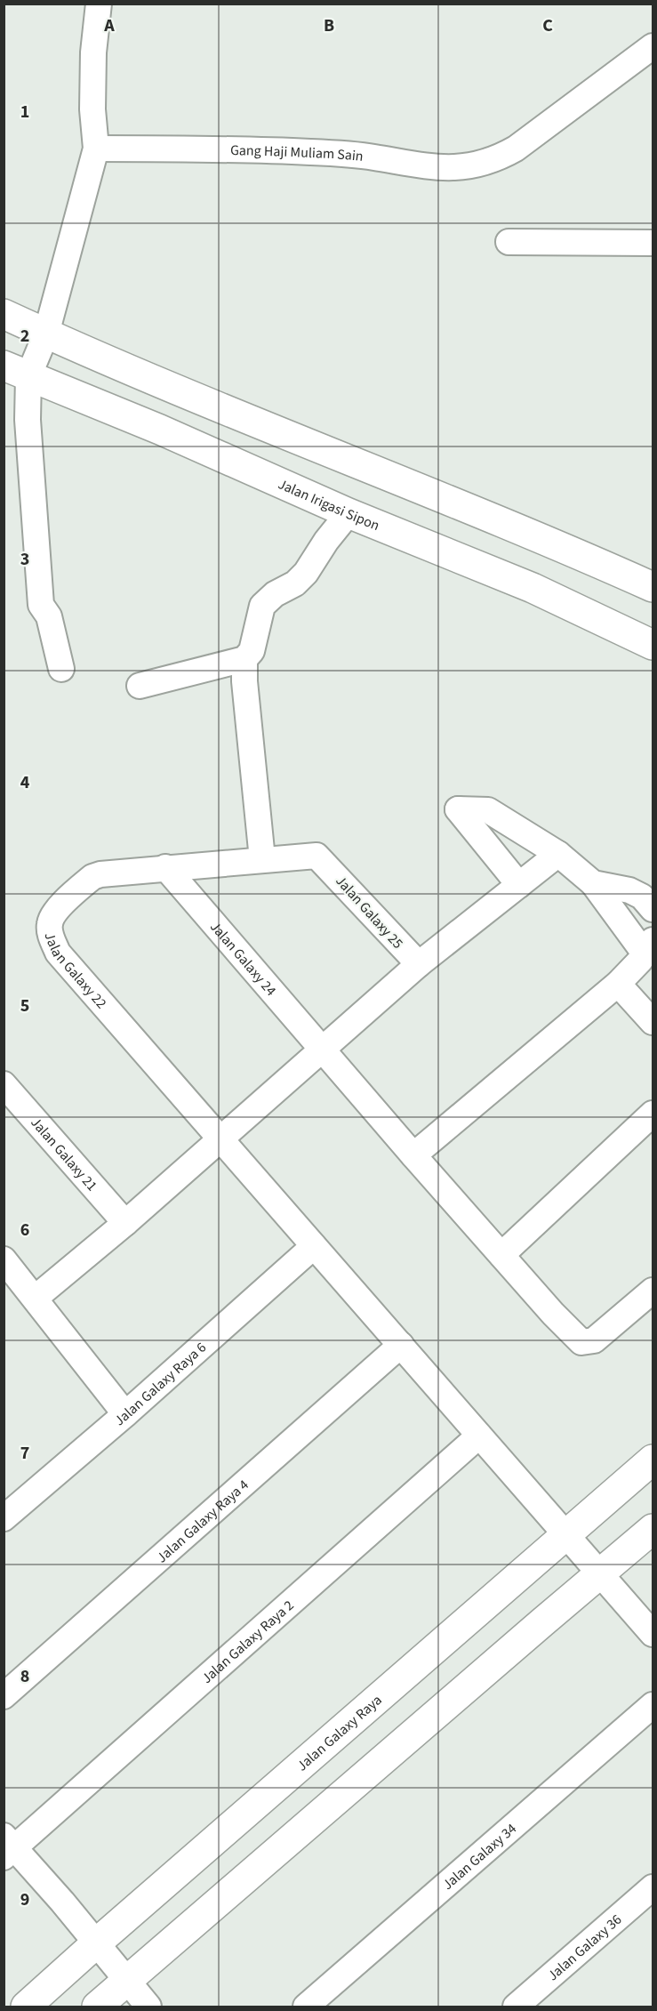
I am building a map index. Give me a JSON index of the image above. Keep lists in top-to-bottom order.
{
  "streets": {
    "street": [
      "Gang Haji Muliam Sain",
      "Jalan Irigasi Sipon",
      "Jalan Galaxy 25",
      "Jalan Galaxy 24",
      "Jalan Galaxy 22",
      "Jalan Galaxy 21",
      "Jalan Galaxy Raya 6",
      "Jalan Galaxy Raya 4",
      "Jalan Galaxy Raya 2",
      "Jalan Galaxy Raya",
      "Jalan Galaxy 34",
      "Jalan Galaxy 36"
    ]
  },
  "crossings": [
    ["Jalan Galaxy 25", "Jalan Galaxy 22"],
    ["Jalan Galaxy 24", "Jalan Galaxy 22"],
    ["Jalan Galaxy 22", "Jalan Galaxy Raya 6"],
    ["Jalan Galaxy 22", "Jalan Galaxy Raya 4"],
    ["Jalan Galaxy 22", "Jalan Galaxy Raya 2"],
    ["Jalan Galaxy 22", "Jalan Galaxy Raya"]
  ],
  "grid": {
    "columns": ["A", "B", "C"],
    "rows": [
      "1",
      "2",
      "3",
      "4",
      "5",
      "6",
      "7",
      "8",
      "9"
    ]
  }
}
